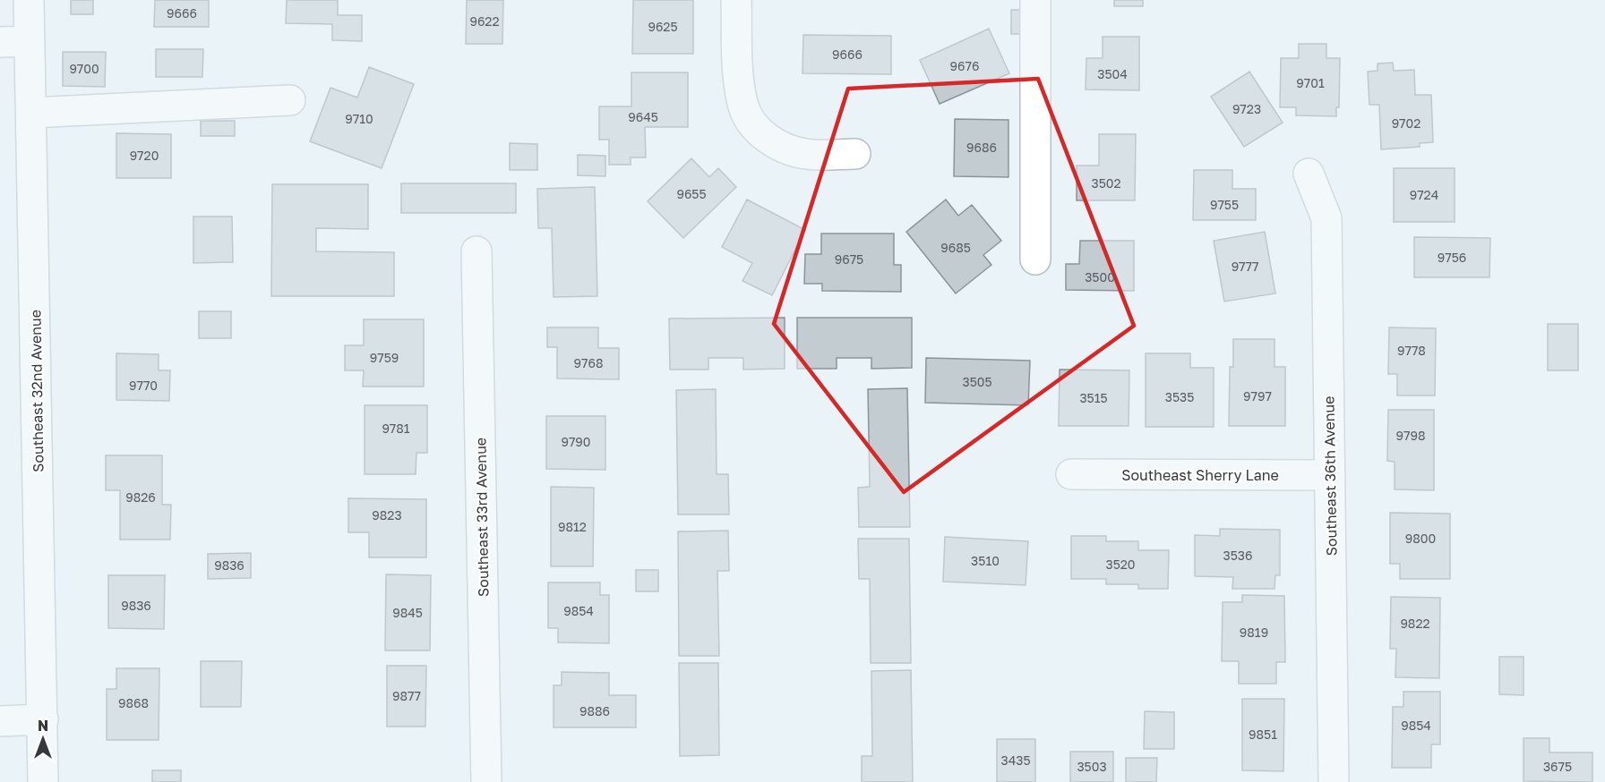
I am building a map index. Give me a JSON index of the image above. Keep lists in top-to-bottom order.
{
  "streets": {
    "street": [
      "Southeast 32nd Avenue",
      "Southeast Sherry Lane",
      "Southeast 36th Avenue",
      "Southeast 33rd Avenue"
    ]
  },
  "crossings": [
    ["Southeast Sherry Lane", "Southeast 36th Avenue"]
  ],
  "house_numbers": [
    "9666",
    "9622",
    "9625",
    "9666",
    "9676",
    "9700",
    "3504",
    "9701",
    "9723",
    "9645",
    "9710",
    "9702",
    "9686",
    "9720",
    "3502",
    "9655",
    "9724",
    "9755",
    "9685",
    "9756",
    "9675",
    "9777",
    "3500",
    "9778",
    "9759",
    "9768",
    "3505",
    "9770",
    "9797",
    "3535",
    "3515",
    "9781",
    "9798",
    "9790",
    "9826",
    "9823",
    "9812",
    "9800",
    "3536",
    "3510",
    "3520",
    "9836",
    "9836",
    "9854",
    "9845",
    "9822",
    "9819",
    "9877",
    "9868",
    "9886",
    "9854",
    "9851",
    "3435",
    "3503",
    "3675"
  ],
  "north": "top"
}
